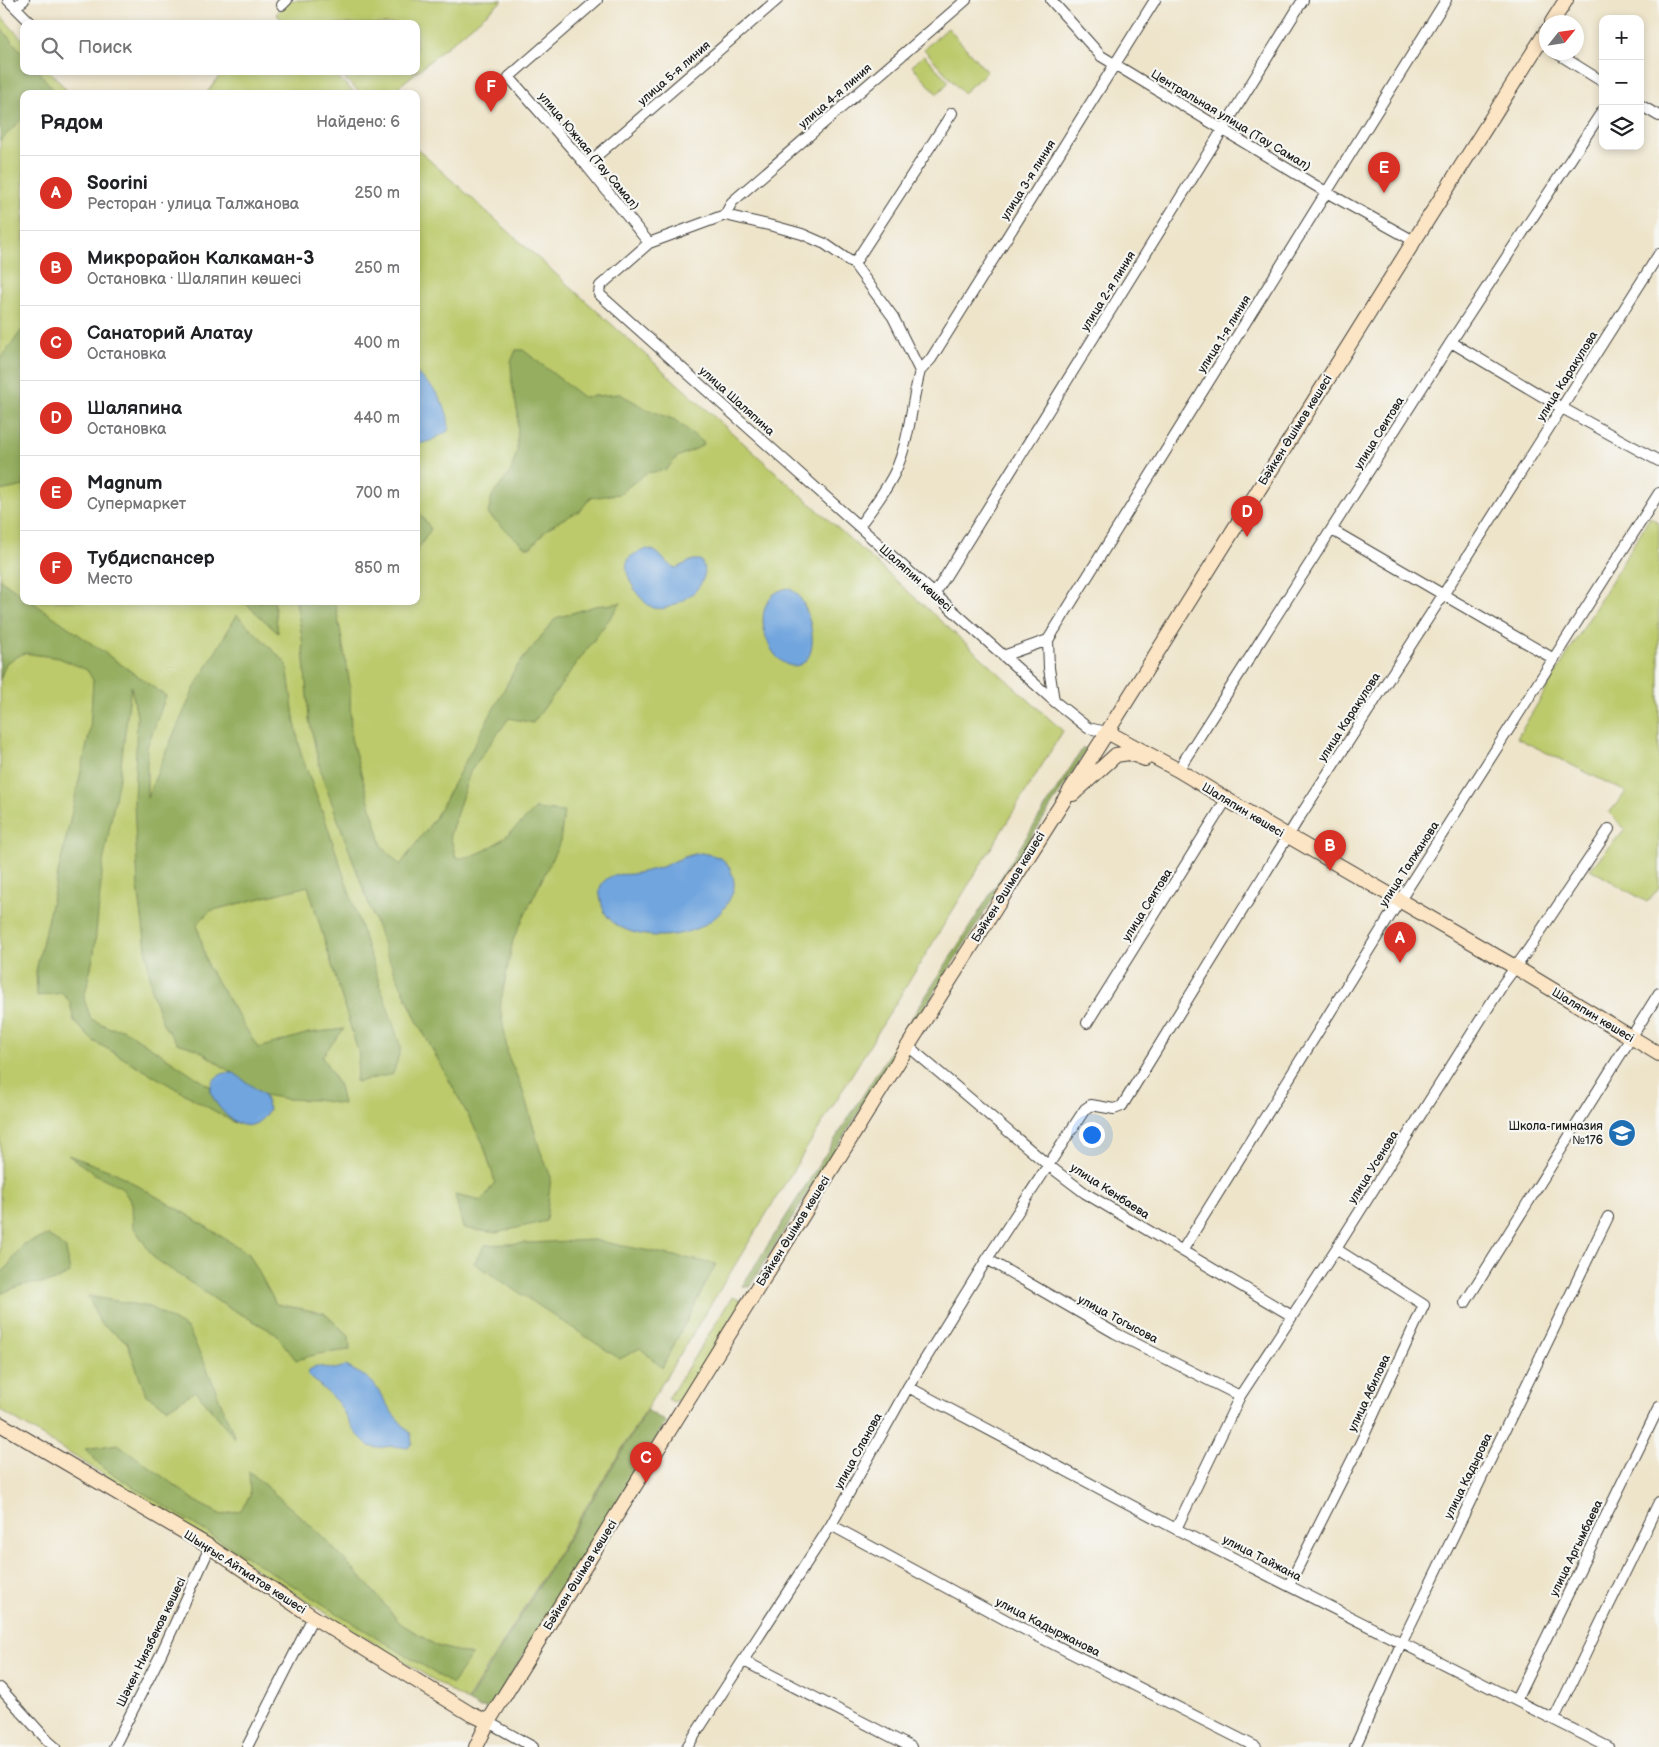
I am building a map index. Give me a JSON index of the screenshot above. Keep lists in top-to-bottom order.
{
  "streets": {
    "main road": ["Бәйкен Әшімов көшесі", "Шаляпин көшесі", "Шыңғыс Айтматов көшесі"],
    "street": [
      "улица 5-я линия",
      "улица 4-я линия",
      "Центральная улица (Тау Самал)",
      "улица Южная (Тау Самал)",
      "улица 3-я линия",
      "улица 2-я линия",
      "улица 1-я линия",
      "улица Каракулова",
      "улица Шаляпина",
      "улица Сеитова",
      "улица Талжанова",
      "улица Усенова",
      "улица Кенбаева",
      "улица Тогысова",
      "улица Абилова",
      "улица Сланова",
      "улица Кадырова",
      "улица Аргымбаева",
      "улица Тайжана",
      "улица Кадыржанова",
      "Шәкен Ниязбеков көшесі"
    ]
  },
  "crossings": [
    ["улица 5-я линия", "улица Южная (Тау Самал)"],
    ["Центральная улица (Тау Самал)", "улица 3-я линия"],
    ["Центральная улица (Тау Самал)", "улица 2-я линия"],
    ["Центральная улица (Тау Самал)", "улица 1-я линия"],
    ["Центральная улица (Тау Самал)", "Бәйкен Әшімов көшесі"],
    ["улица Южная (Тау Самал)", "улица Шаляпина"],
    ["улица 2-я линия", "Шаляпин көшесі"],
    ["улица Каракулова", "Шаляпин көшесі"],
    ["улица Каракулова", "улица Кенбаева"],
    ["улица Каракулова", "улица Сланова"],
    ["улица Шаляпина", "Шаляпин көшесі"],
    ["Бәйкен Әшімов көшесі", "Шаляпин көшесі"],
    ["Бәйкен Әшімов көшесі", "улица Кенбаева"],
    ["Бәйкен Әшімов көшесі", "Шыңғыс Айтматов көшесі"],
    ["улица Сеитова", "Шаляпин көшесі"],
    ["Шаляпин көшесі", "улица Талжанова"],
    ["Шаляпин көшесі", "улица Усенова"],
    ["улица Талжанова", "улица Кенбаева"],
    ["улица Усенова", "улица Кенбаева"],
    ["улица Усенова", "улица Тогысова"],
    ["улица Усенова", "улица Абилова"],
    ["улица Усенова", "улица Тайжана"],
    ["улица Кенбаева", "улица Сланова"],
    ["улица Тогысова", "улица Сланова"],
    ["улица Абилова", "улица Тайжана"],
    ["улица Сланова", "улица Тайжана"],
    ["улица Сланова", "улица Кадыржанова"],
    ["улица Кадырова", "улица Тайжана"],
    ["улица Аргымбаева", "улица Тайжана"],
    ["Шыңғыс Айтматов көшесі", "Шәкен Ниязбеков көшесі"]
  ],
  "places": {
    "school or university": ["Школа-гимназия №176"]
  },
  "north": "top right",
  "page": {
    "map_buttons": ["+", "−"],
    "search": "Поиск",
    "pins": [
      "F",
      "E",
      "D",
      "B",
      "A",
      "C"
    ],
    "heading": ["Рядом", "Найдено: 6"],
    "list": [
      {
        "mark": "A",
        "name": "Soorini",
        "note": "Ресторан · улица Талжанова",
        "value": "250 m"
      },
      {
        "mark": "B",
        "name": "Микрорайон Калкаман-3",
        "note": "Остановка · Шаляпин көшесі",
        "value": "250 m"
      },
      {
        "mark": "C",
        "name": "Санаторий Алатау",
        "note": "Остановка",
        "value": "400 m"
      },
      {
        "mark": "D",
        "name": "Шаляпина",
        "note": "Остановка",
        "value": "440 m"
      },
      {
        "mark": "E",
        "name": "Magnum",
        "note": "Супермаркет",
        "value": "700 m"
      },
      {
        "mark": "F",
        "name": "Тубдиспансер",
        "note": "Место",
        "value": "850 m"
      }
    ]
  }
}
